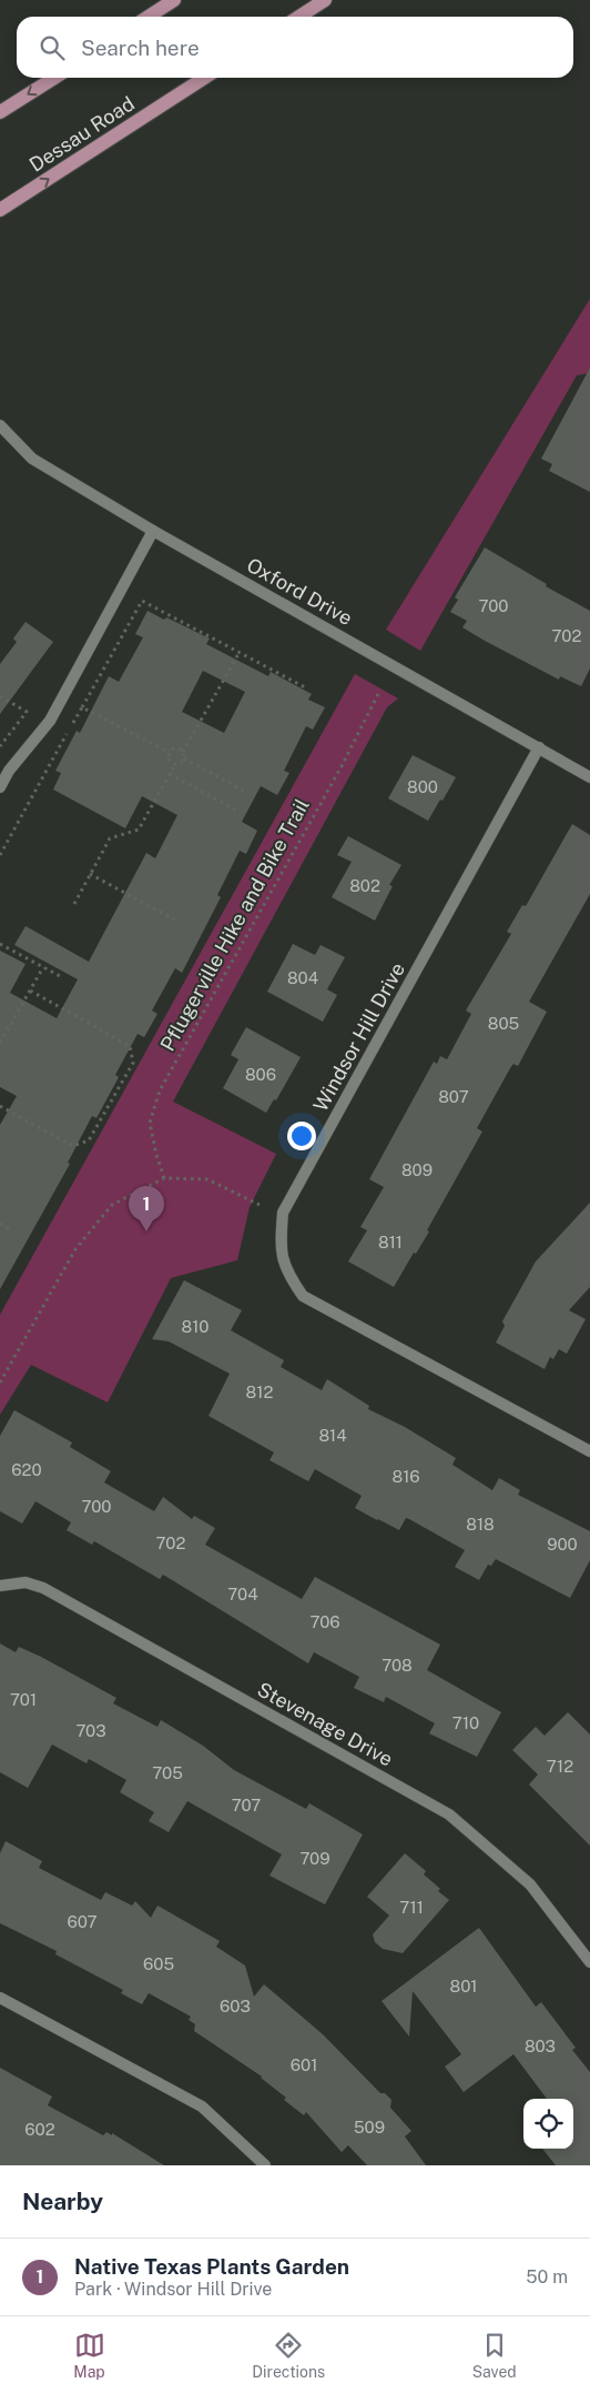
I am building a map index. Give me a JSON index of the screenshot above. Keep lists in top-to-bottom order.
{
  "streets": {
    "main road": ["Dessau Road"],
    "street": ["Oxford Drive", "Windsor Hill Drive", "Stevenage Drive"],
    "path": ["Pflugerville Hike and Bike Trail"]
  },
  "crossings": [
    ["Oxford Drive", "Windsor Hill Drive"]
  ],
  "house_numbers": [
    "700",
    "702",
    "800",
    "802",
    "804",
    "805",
    "806",
    "807",
    "809",
    "811",
    "810",
    "812",
    "814",
    "620",
    "816",
    "700",
    "818",
    "702",
    "900",
    "704",
    "706",
    "708",
    "701",
    "710",
    "703",
    "712",
    "705",
    "707",
    "709",
    "711",
    "607",
    "605",
    "801",
    "603",
    "803",
    "601",
    "509",
    "602"
  ],
  "page": {
    "search": "Search here",
    "pins": "1",
    "heading": "Nearby",
    "list": [
      {
        "mark": "1",
        "name": "Native Texas Plants Garden",
        "note": "Park · Windsor Hill Drive",
        "value": "50 m"
      }
    ],
    "nav": ["Map", "Directions", "Saved"]
  }
}
